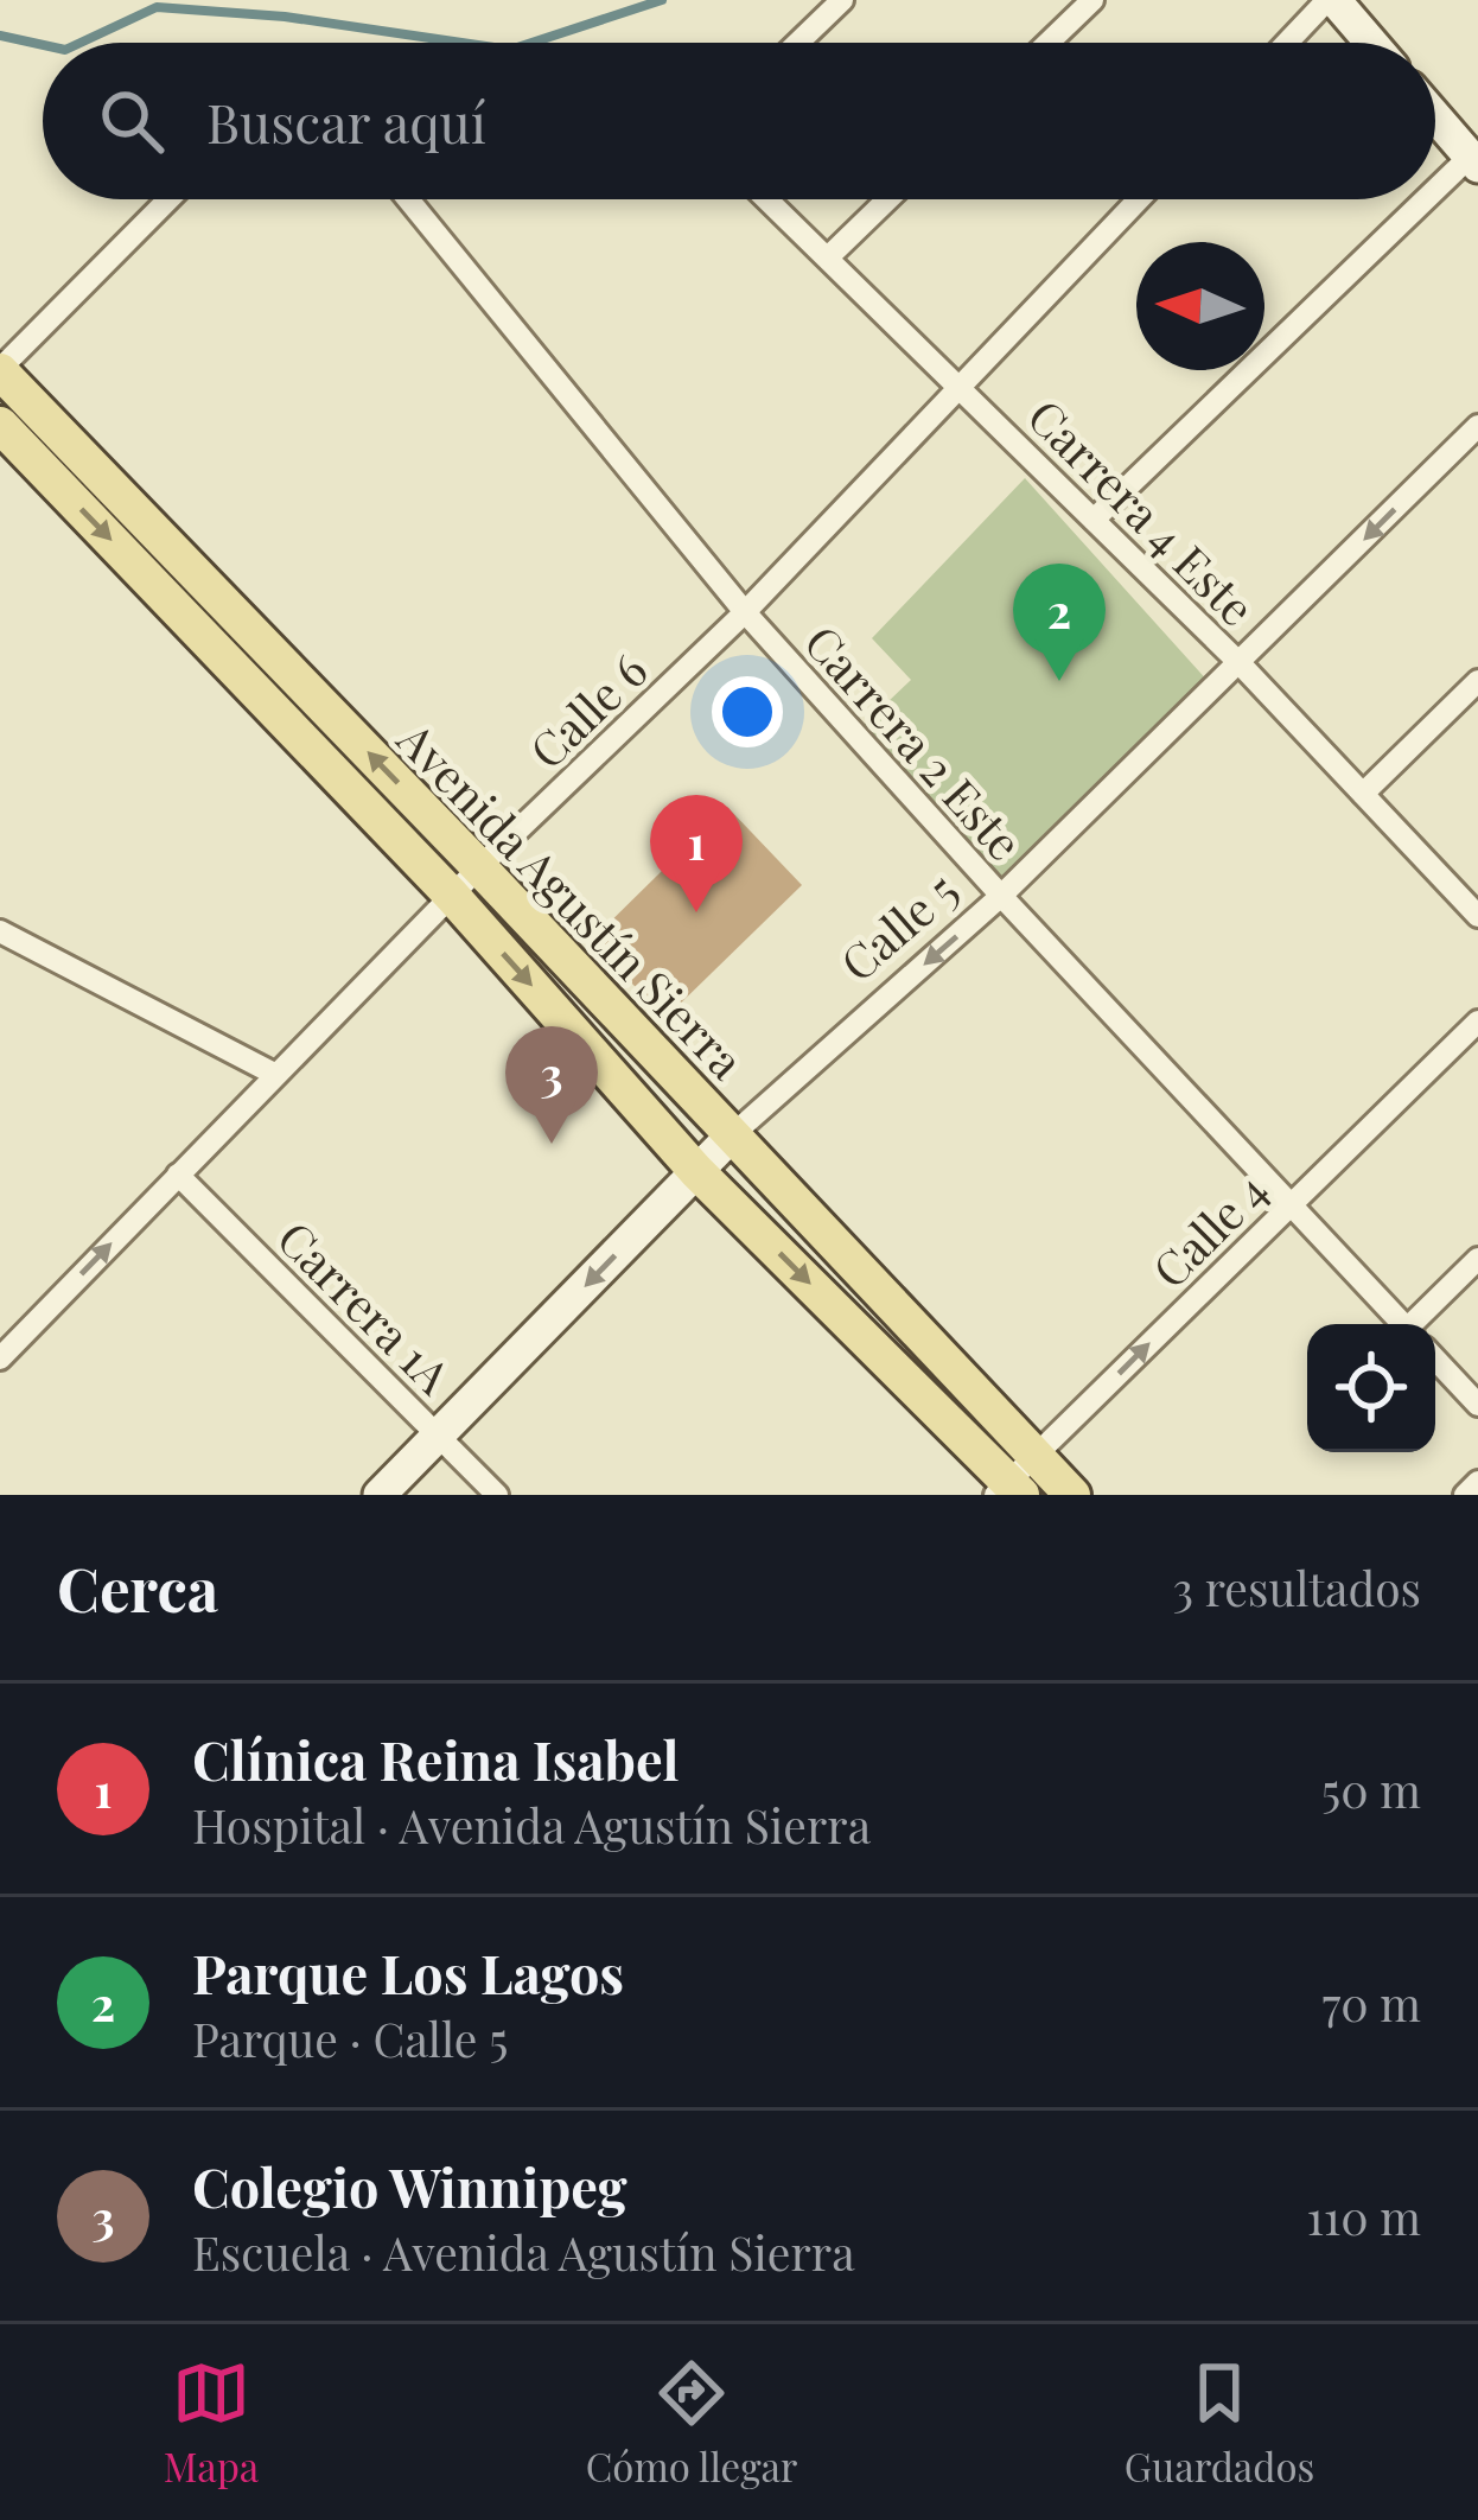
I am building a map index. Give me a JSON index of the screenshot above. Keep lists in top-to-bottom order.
{
  "streets": {
    "main road": ["Avenida Agustín Sierra", "Calle 5"],
    "street": [
      "Carrera 4 Este",
      "Calle 6",
      "Carrera 2 Este",
      "Calle 4",
      "Carrera 1A"
    ]
  },
  "crossings": [
    ["Carrera 4 Este", "Calle 6"],
    ["Carrera 4 Este", "Calle 5"],
    ["Calle 6", "Carrera 2 Este"],
    ["Calle 6", "Avenida Agustín Sierra"],
    ["Calle 6", "Carrera 1A"],
    ["Carrera 2 Este", "Calle 5"],
    ["Carrera 2 Este", "Calle 4"],
    ["Avenida Agustín Sierra", "Calle 5"],
    ["Avenida Agustín Sierra", "Calle 4"],
    ["Calle 5", "Carrera 1A"]
  ],
  "one_way": ["Calle 5", "Calle 4"],
  "north": "left",
  "page": {
    "search": "Buscar aquí",
    "pins": ["2", "1", "3"],
    "heading": ["Cerca", "3 resultados"],
    "list": [
      {
        "mark": "1",
        "name": "Clínica Reina Isabel",
        "note": "Hospital · Avenida Agustín Sierra",
        "value": "50 m"
      },
      {
        "mark": "2",
        "name": "Parque Los Lagos",
        "note": "Parque · Calle 5",
        "value": "70 m"
      },
      {
        "mark": "3",
        "name": "Colegio Winnipeg",
        "note": "Escuela · Avenida Agustín Sierra",
        "value": "110 m"
      }
    ],
    "nav": ["Mapa", "Cómo llegar", "Guardados"]
  }
}
